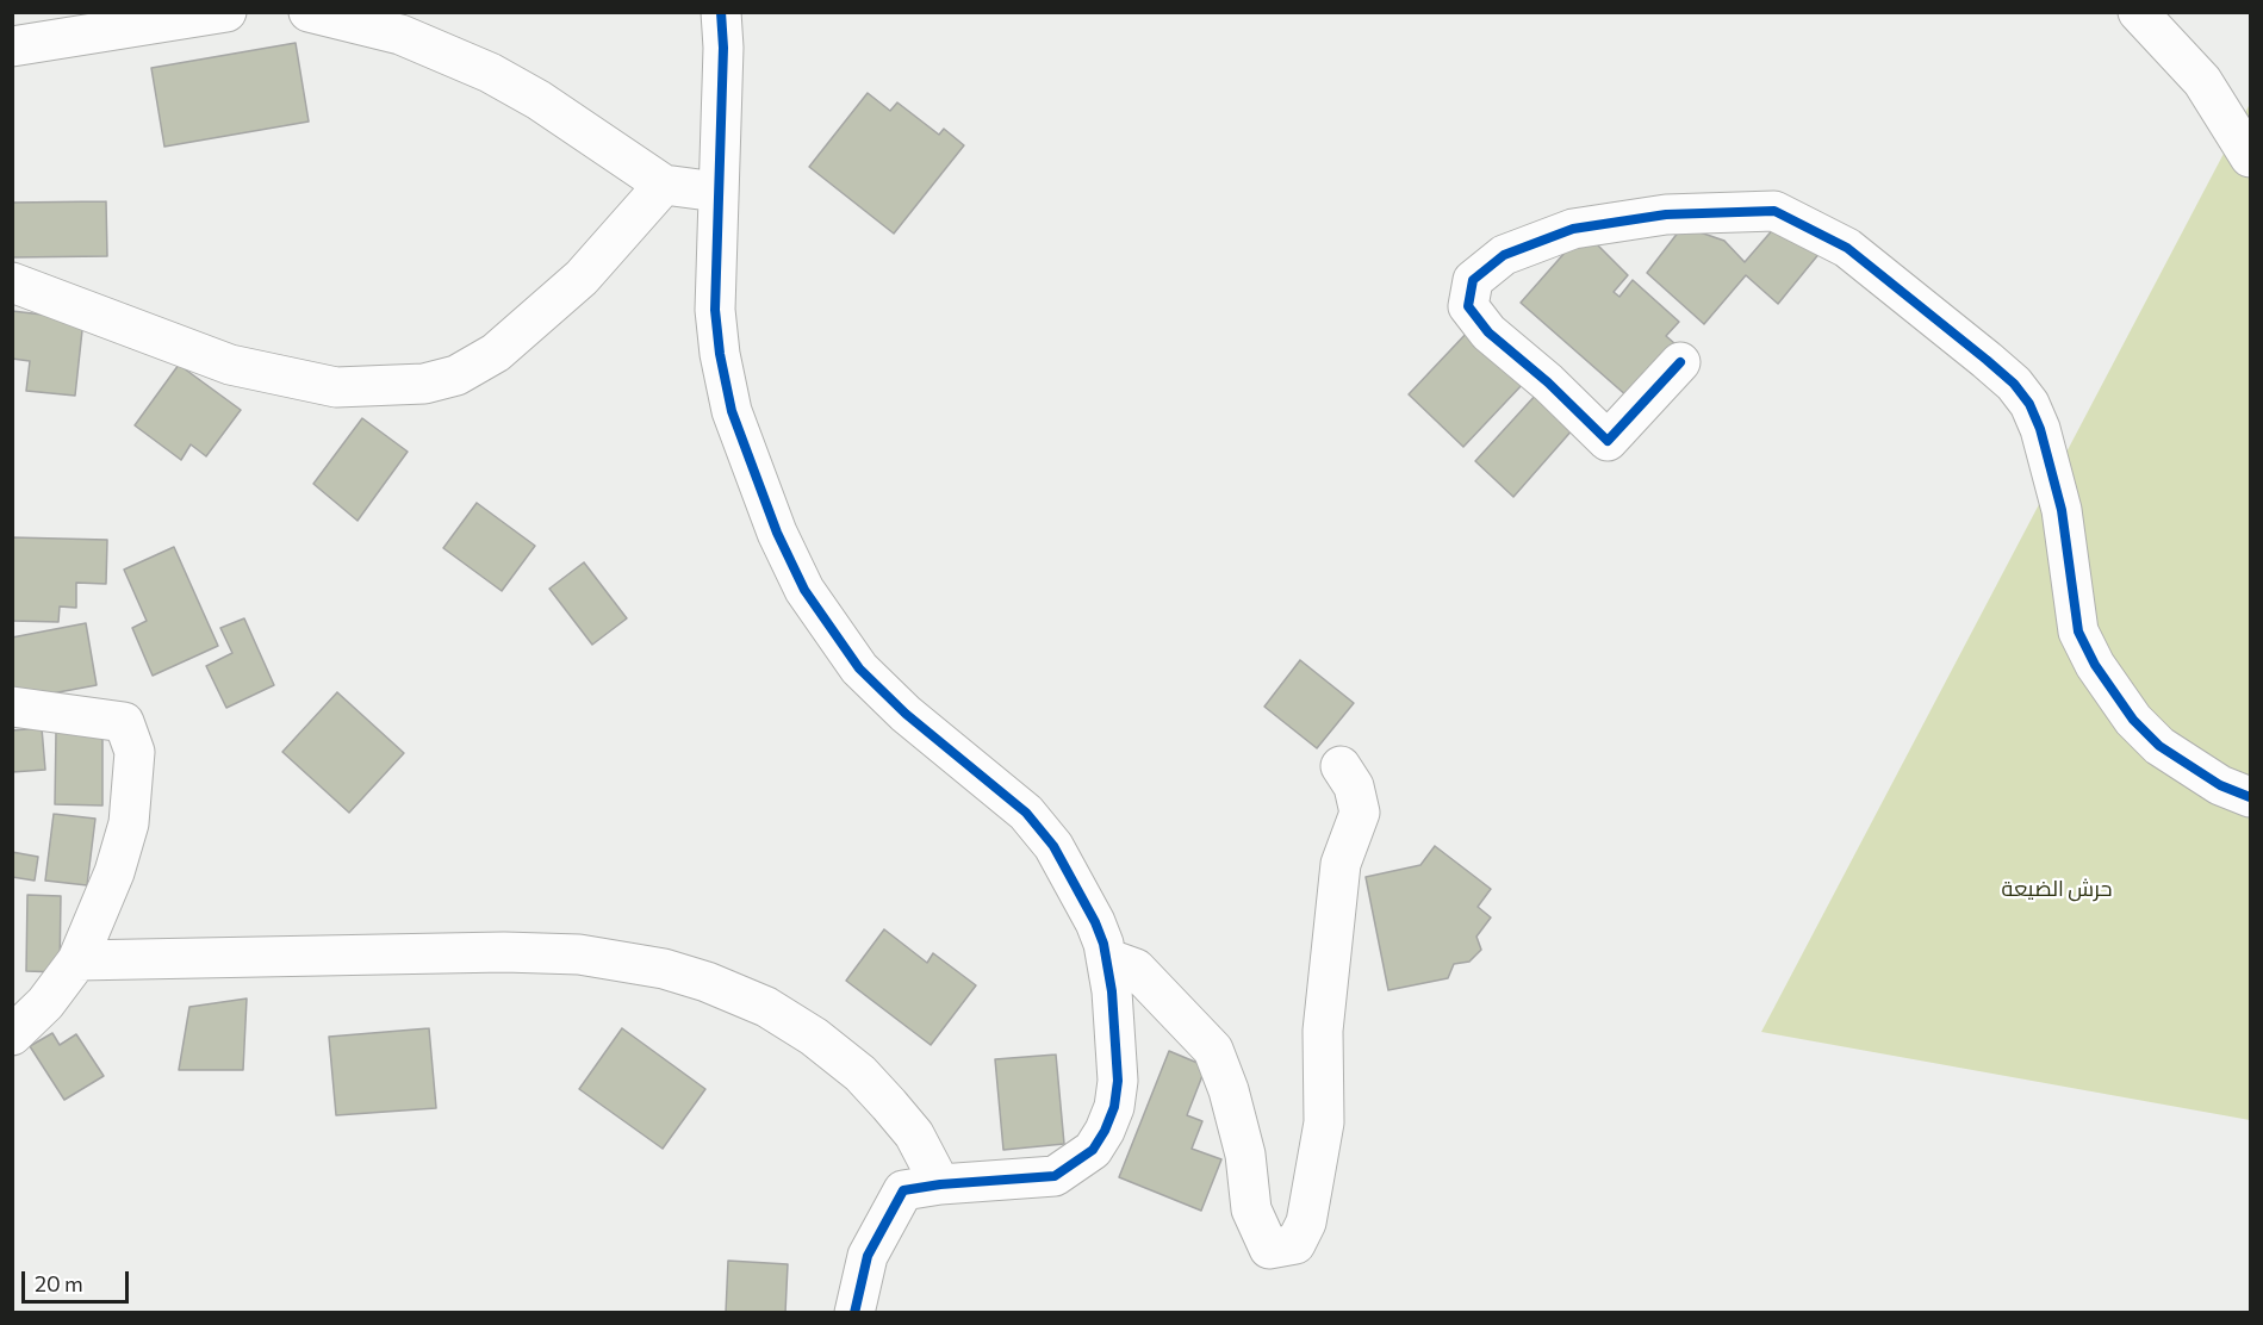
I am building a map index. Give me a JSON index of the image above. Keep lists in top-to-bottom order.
{
  "parks": ["حرش الضيعة"],
  "scale_bar": "20 m"
}
